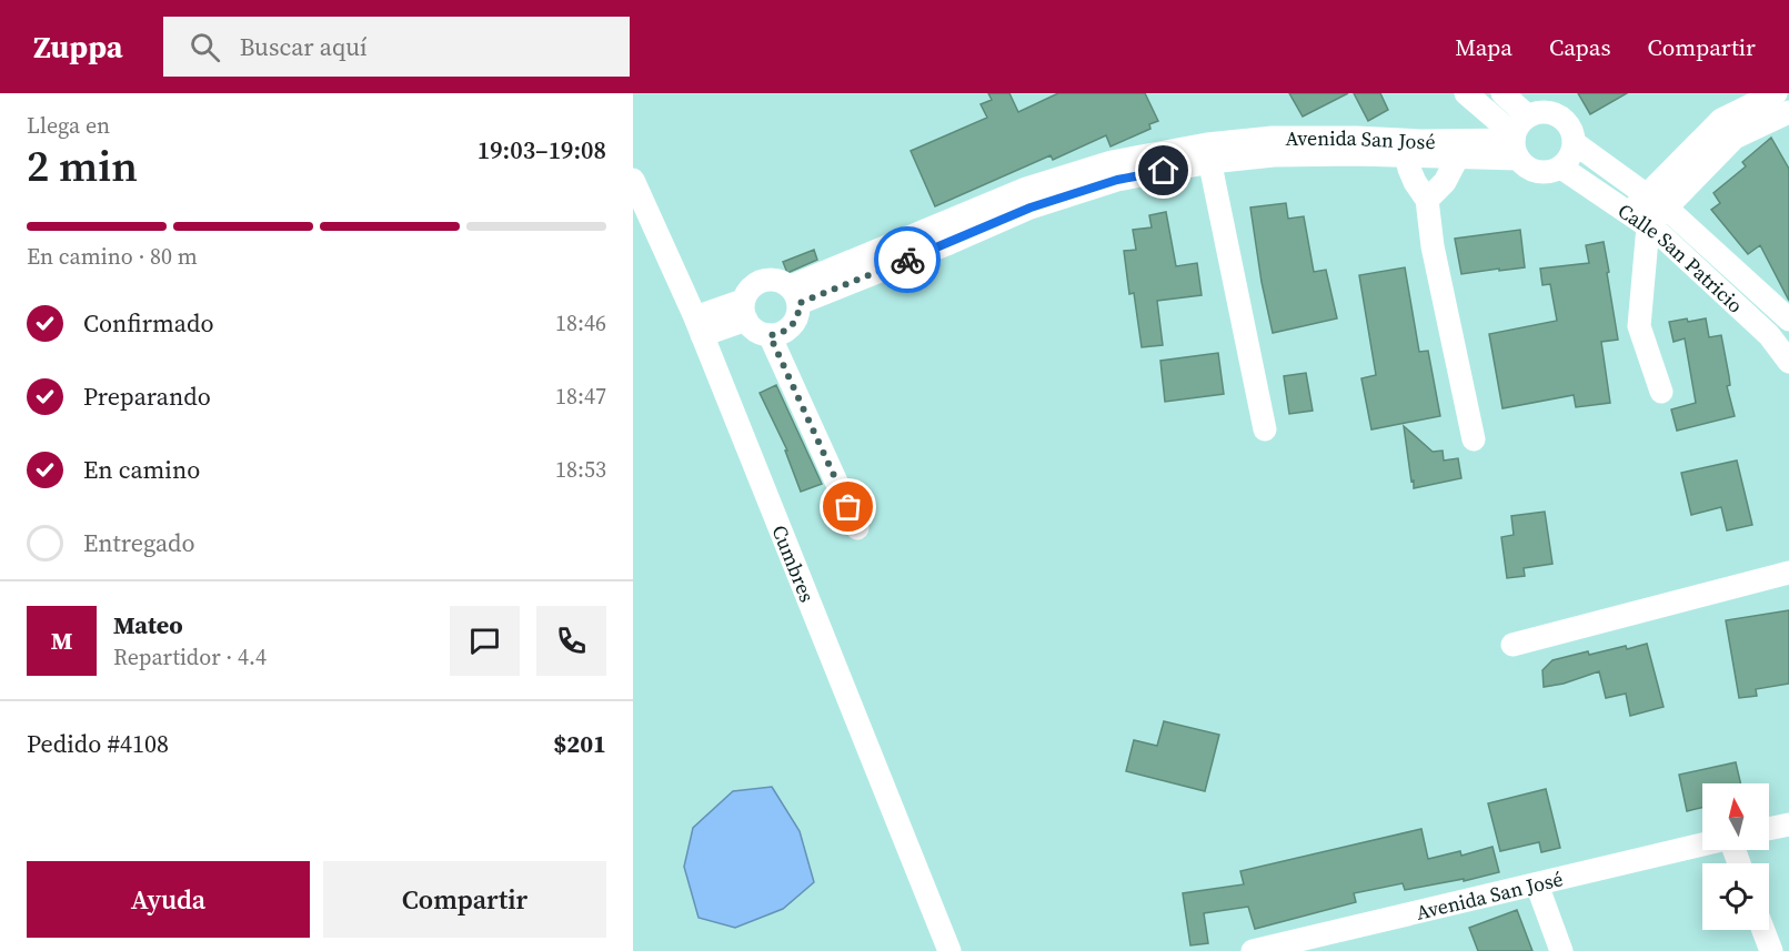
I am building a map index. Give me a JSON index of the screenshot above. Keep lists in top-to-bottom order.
{
  "streets": {
    "street": ["Avenida San José", "Calle San Patricio", "Cumbres"]
  },
  "crossings": [
    ["Avenida San José", "Calle San Patricio"]
  ],
  "north": "top",
  "page": {
    "header": "Zuppa",
    "search": "Buscar aquí",
    "nav": ["Mapa", "Capas", "Compartir"],
    "heading": ["2 min", "Llega en", "19:03–19:08"],
    "panel": [
      "Mateo",
      "Repartidor · 4.4",
      "Pedido #4108",
      "$201"
    ],
    "bar": "En camino · 80 m",
    "list": [
      ["Confirmado", "18:46"],
      ["Preparando", "18:47"],
      ["En camino", "18:53"],
      "Entregado"
    ],
    "round": "M",
    "buttons": ["Ayuda", "Compartir"]
  }
}
